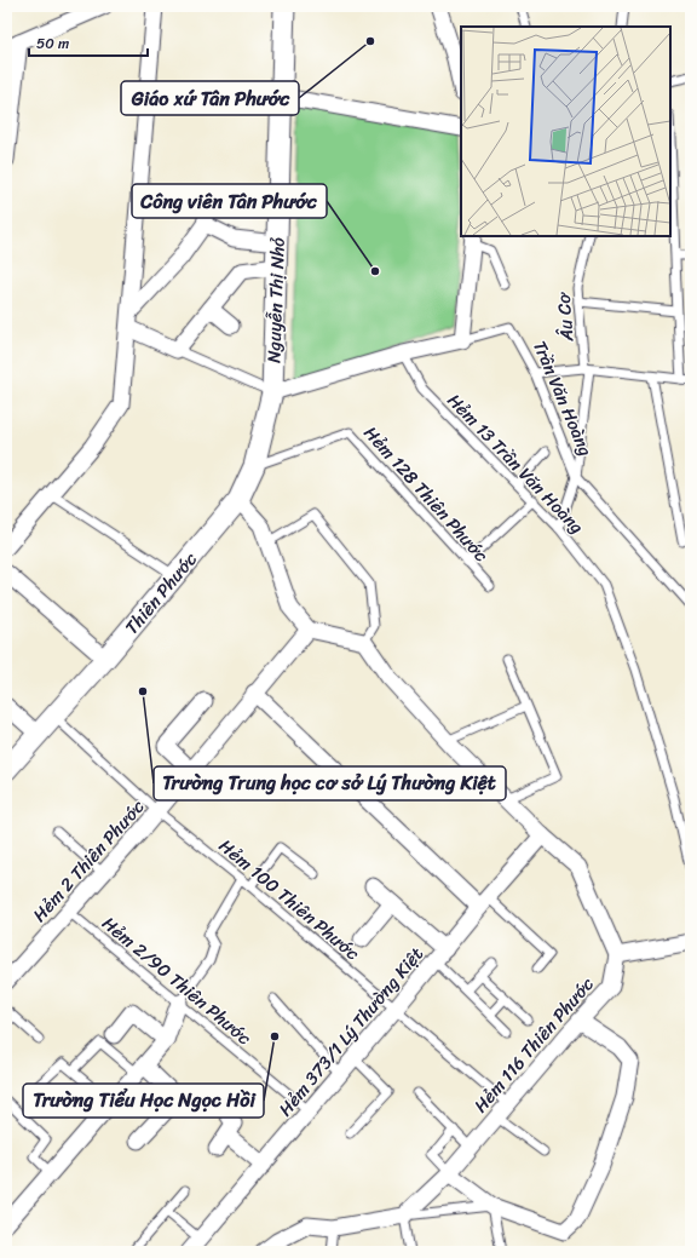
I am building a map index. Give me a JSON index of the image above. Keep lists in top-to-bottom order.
{
  "streets": {
    "street": [
      "Nguyễn Thị Nhỏ",
      "Trần Văn Hoàng",
      "Thiên Phước",
      "Hẻm 2 Thiên Phước",
      "Hẻm 373/1 Lý Thường Kiệt",
      "Hẻm 116 Thiên Phước"
    ],
    "lane": [
      "Âu Cơ",
      "Hẻm 13 Trần Văn Hoàng",
      "Hẻm 128 Thiên Phước",
      "Hẻm 100 Thiên Phước",
      "Hẻm 2/90 Thiên Phước"
    ]
  },
  "crossings": [
    ["Nguyễn Thị Nhỏ", "Trần Văn Hoàng"],
    ["Nguyễn Thị Nhỏ", "Thiên Phước"],
    ["Âu Cơ", "Trần Văn Hoàng"],
    ["Trần Văn Hoàng", "Hẻm 13 Trần Văn Hoàng"],
    ["Trần Văn Hoàng", "Thiên Phước"],
    ["Hẻm 128 Thiên Phước", "Thiên Phước"],
    ["Thiên Phước", "Hẻm 100 Thiên Phước"],
    ["Hẻm 2 Thiên Phước", "Hẻm 100 Thiên Phước"],
    ["Hẻm 2 Thiên Phước", "Hẻm 2/90 Thiên Phước"],
    ["Hẻm 100 Thiên Phước", "Hẻm 373/1 Lý Thường Kiệt"],
    ["Hẻm 100 Thiên Phước", "Hẻm 116 Thiên Phước"],
    ["Hẻm 2/90 Thiên Phước", "Hẻm 373/1 Lý Thường Kiệt"]
  ],
  "places": [
    "Giáo xứ Tân Phước",
    "Công viên Tân Phước",
    "Trường Trung học cơ sở Lý Thường Kiệt",
    "Trường Tiểu Học Ngọc Hồi"
  ],
  "scale_bar": "50 m"
}
